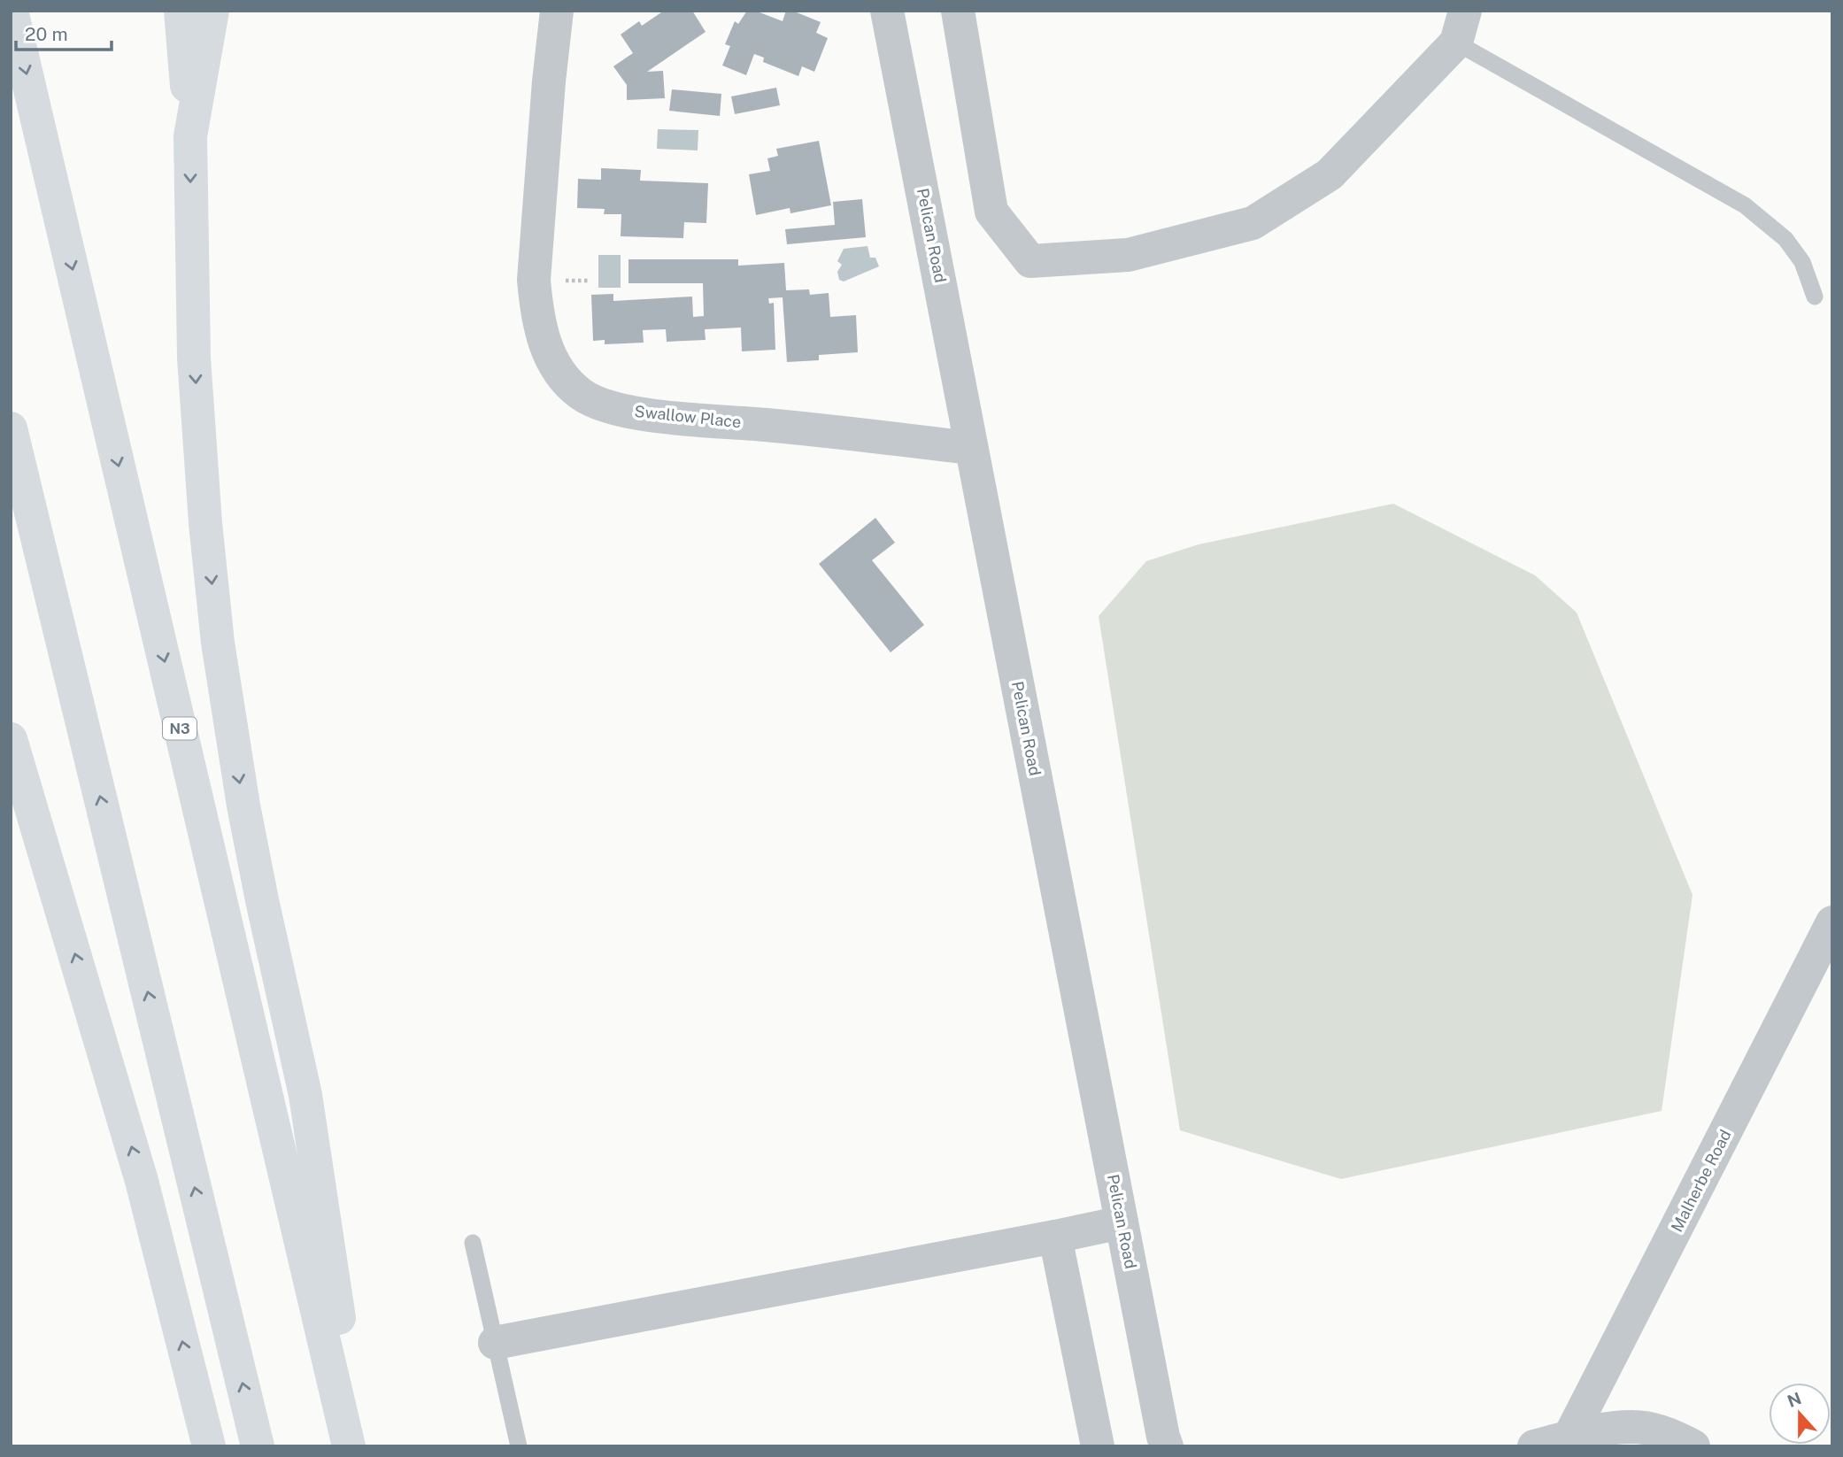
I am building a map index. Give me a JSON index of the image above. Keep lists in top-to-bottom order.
{
  "streets": {
    "highway": ["N3"],
    "street": ["Pelican Road", "Swallow Place", "Malherbe Road"]
  },
  "crossings": [
    ["Pelican Road", "Swallow Place"]
  ],
  "scale_bar": "20 m",
  "north": "top"
}
